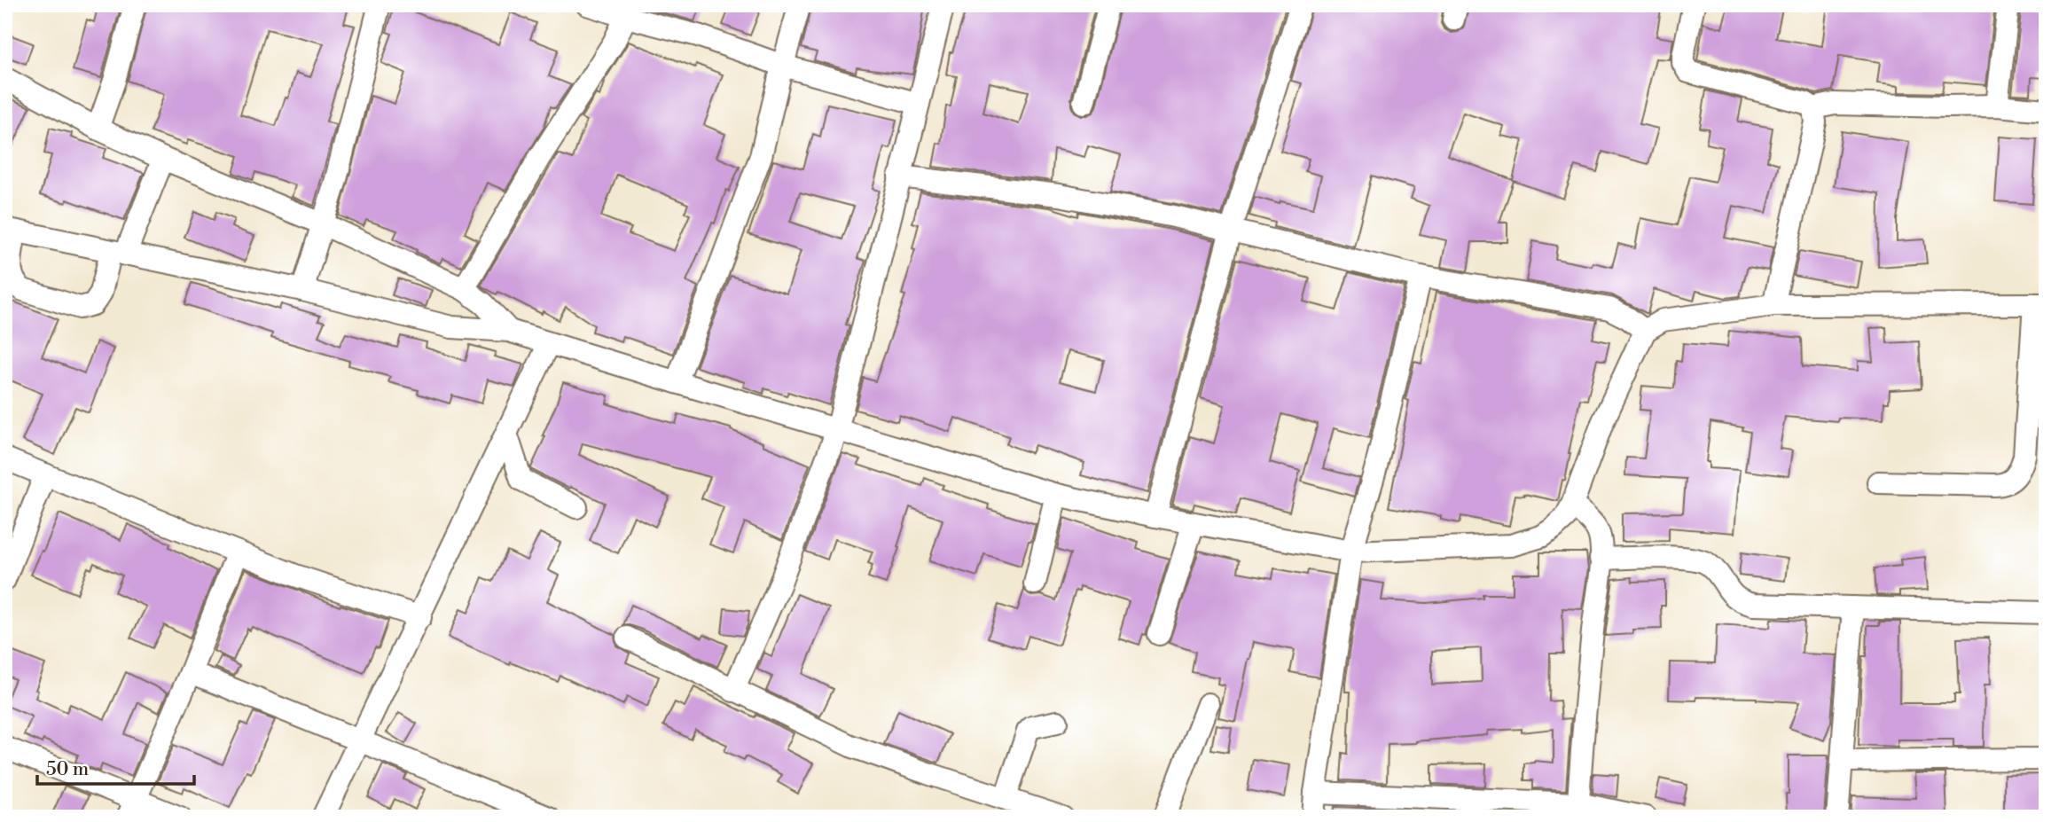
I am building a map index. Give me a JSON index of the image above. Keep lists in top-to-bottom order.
{
  "scale_bar": "50 m"
}
